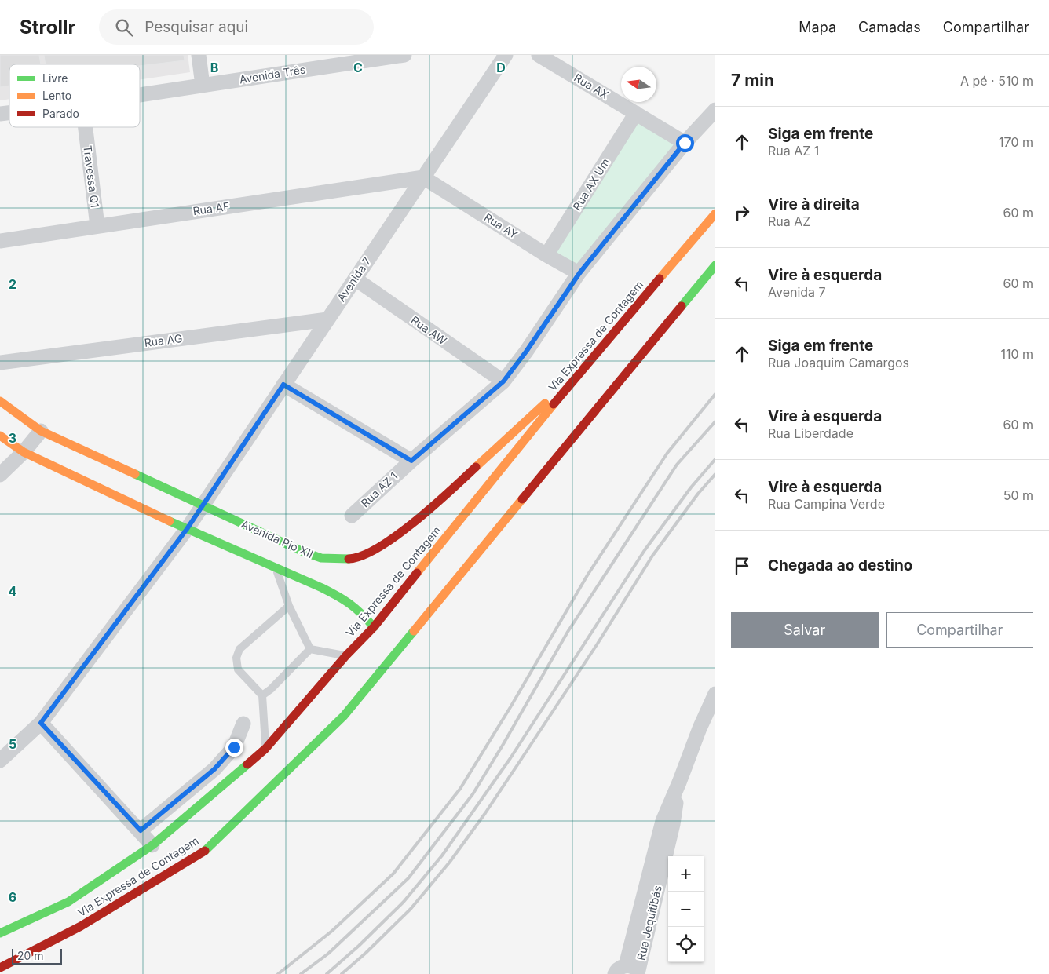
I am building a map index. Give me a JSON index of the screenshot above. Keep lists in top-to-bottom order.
{
  "streets": {
    "main road": ["Via Expressa de Contagem", "Avenida Pio XII"],
    "street": [
      "Avenida Três",
      "Rua AX",
      "Travessa Q1",
      "Rua AX Um",
      "Rua AF",
      "Rua AY",
      "Avenida 7",
      "Rua AW",
      "Rua AG",
      "Rua AZ 1",
      "Rua Jequitibás"
    ]
  },
  "crossings": [
    ["Rua AX", "Rua AX Um"],
    ["Rua AX", "Rua AZ 1"],
    ["Travessa Q1", "Rua AF"],
    ["Rua AX Um", "Rua AY"],
    ["Rua AF", "Rua AY"],
    ["Rua AF", "Avenida 7"],
    ["Rua AY", "Avenida 7"],
    ["Rua AY", "Rua AZ 1"],
    ["Avenida 7", "Rua AW"],
    ["Avenida 7", "Rua AG"],
    ["Avenida 7", "Avenida Pio XII"],
    ["Rua AW", "Rua AZ 1"],
    ["Via Expressa de Contagem", "Avenida Pio XII"]
  ],
  "legend": ["Livre", "Lento", "Parado"],
  "scale_bar": "20 m",
  "north": "left",
  "page": {
    "header": "Strollr",
    "search": "Pesquisar aqui",
    "nav": ["Mapa", "Camadas", "Compartilhar"],
    "heading": ["7 min", "A pé · 510 m"],
    "list": [
      ["Siga em frente", "Rua AZ 1", "170 m"],
      ["Vire à direita", "Rua AZ", "60 m"],
      ["Vire à esquerda", "Avenida 7", "60 m"],
      ["Siga em frente", "Rua Joaquim Camargos", "110 m"],
      ["Vire à esquerda", "Rua Liberdade", "60 m"],
      ["Vire à esquerda", "Rua Campina Verde", "50 m"],
      "Chegada ao destino"
    ],
    "buttons": ["Salvar", "Compartilhar"],
    "map_buttons": ["+", "−"],
    "scale": "20 m"
  },
  "grid": {
    "columns": ["B", "C", "D"],
    "rows": [
      "2",
      "3",
      "4",
      "5",
      "6"
    ]
  }
}
